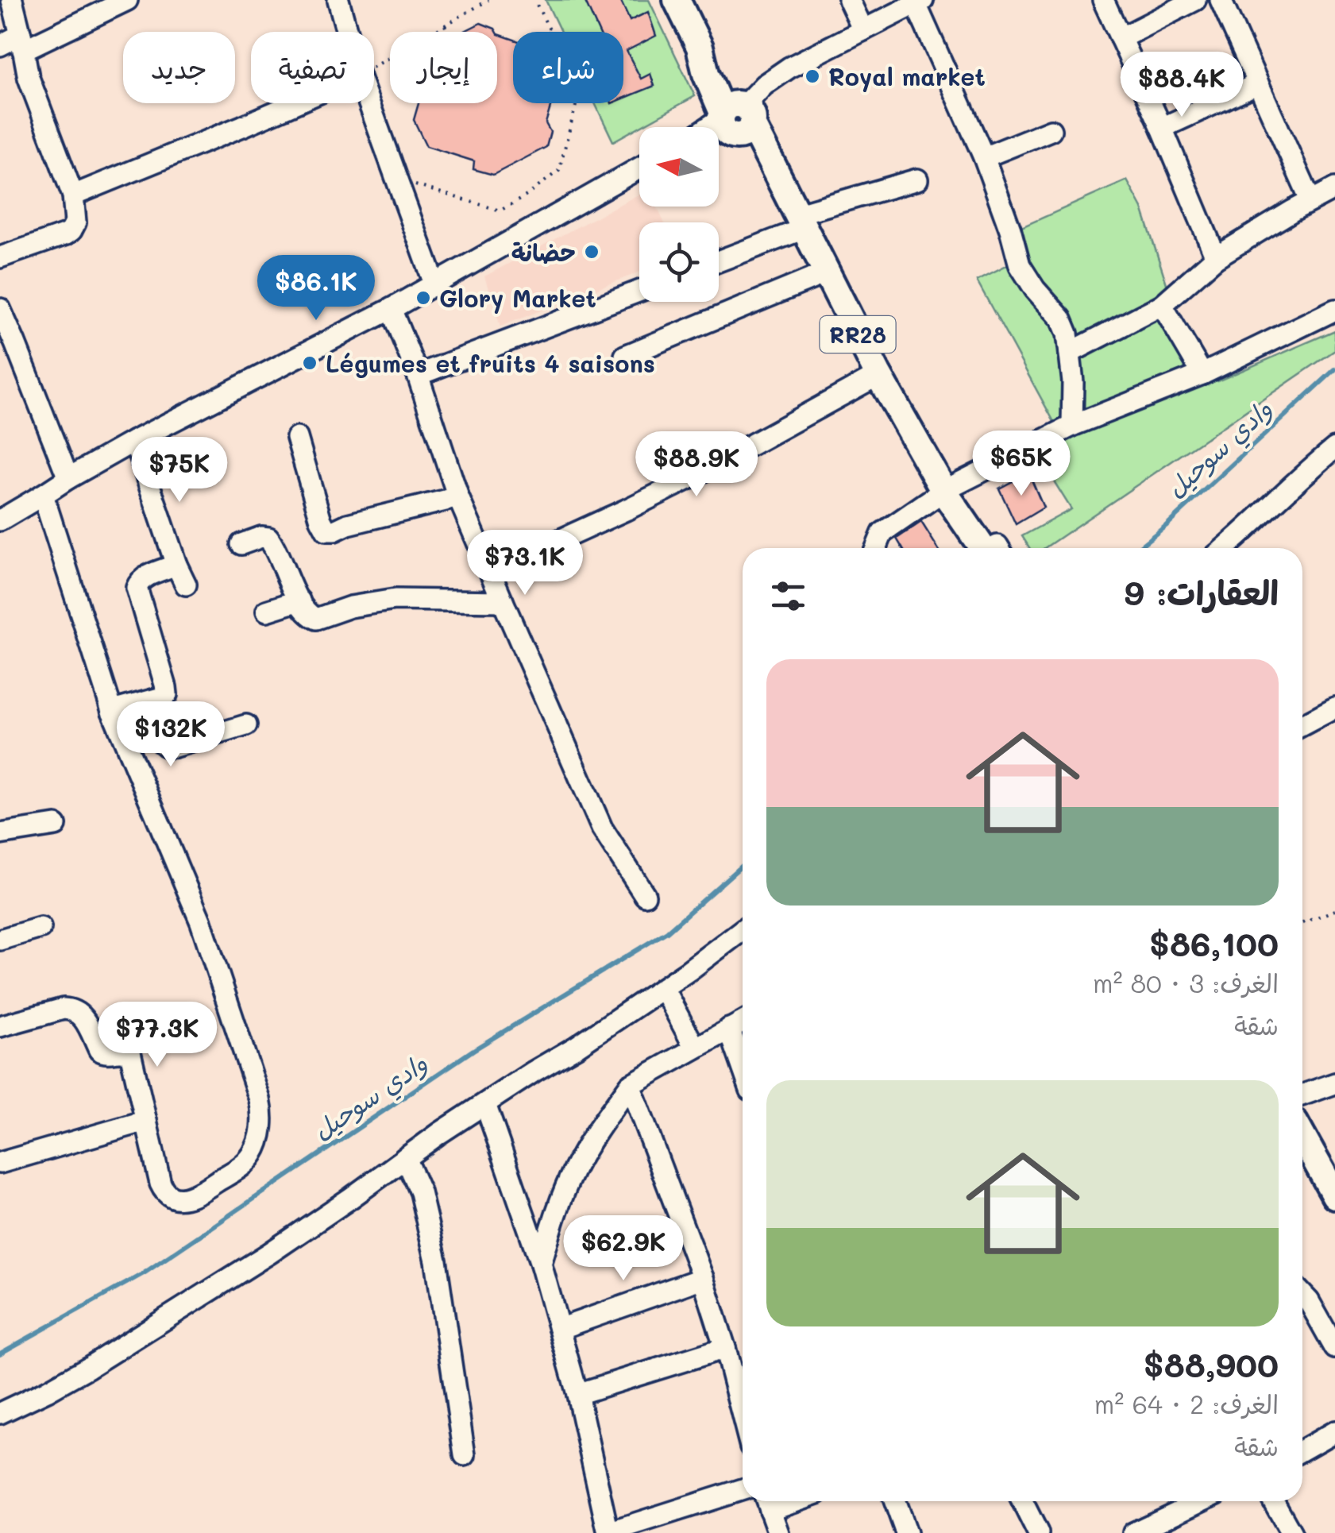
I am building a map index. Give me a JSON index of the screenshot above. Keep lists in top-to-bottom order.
{
  "streets": {
    "main road": ["RR28"]
  },
  "water": ["وادي سوحيل"],
  "places": [
    "Royal market",
    "حضانة",
    "Glory Market",
    "Légumes et fruits 4 saisons"
  ],
  "north": "left",
  "page": {
    "chip": [
      "شراء",
      "إيجار",
      "تصفية",
      "جديد"
    ],
    "price": [
      "$88.4K",
      "$86.1K",
      "$65K",
      "$88.9K",
      "$75K",
      "$73.1K",
      "$132K",
      "$77.3K",
      "$62.9K"
    ],
    "heading": "العقارات: 9",
    "list": [
      {
        "name": "$86,100",
        "note": "الغرف: 3 · 80 m² · شقة"
      },
      {
        "name": "$88,900",
        "note": "الغرف: 2 · 64 m² · شقة"
      }
    ]
  }
}
